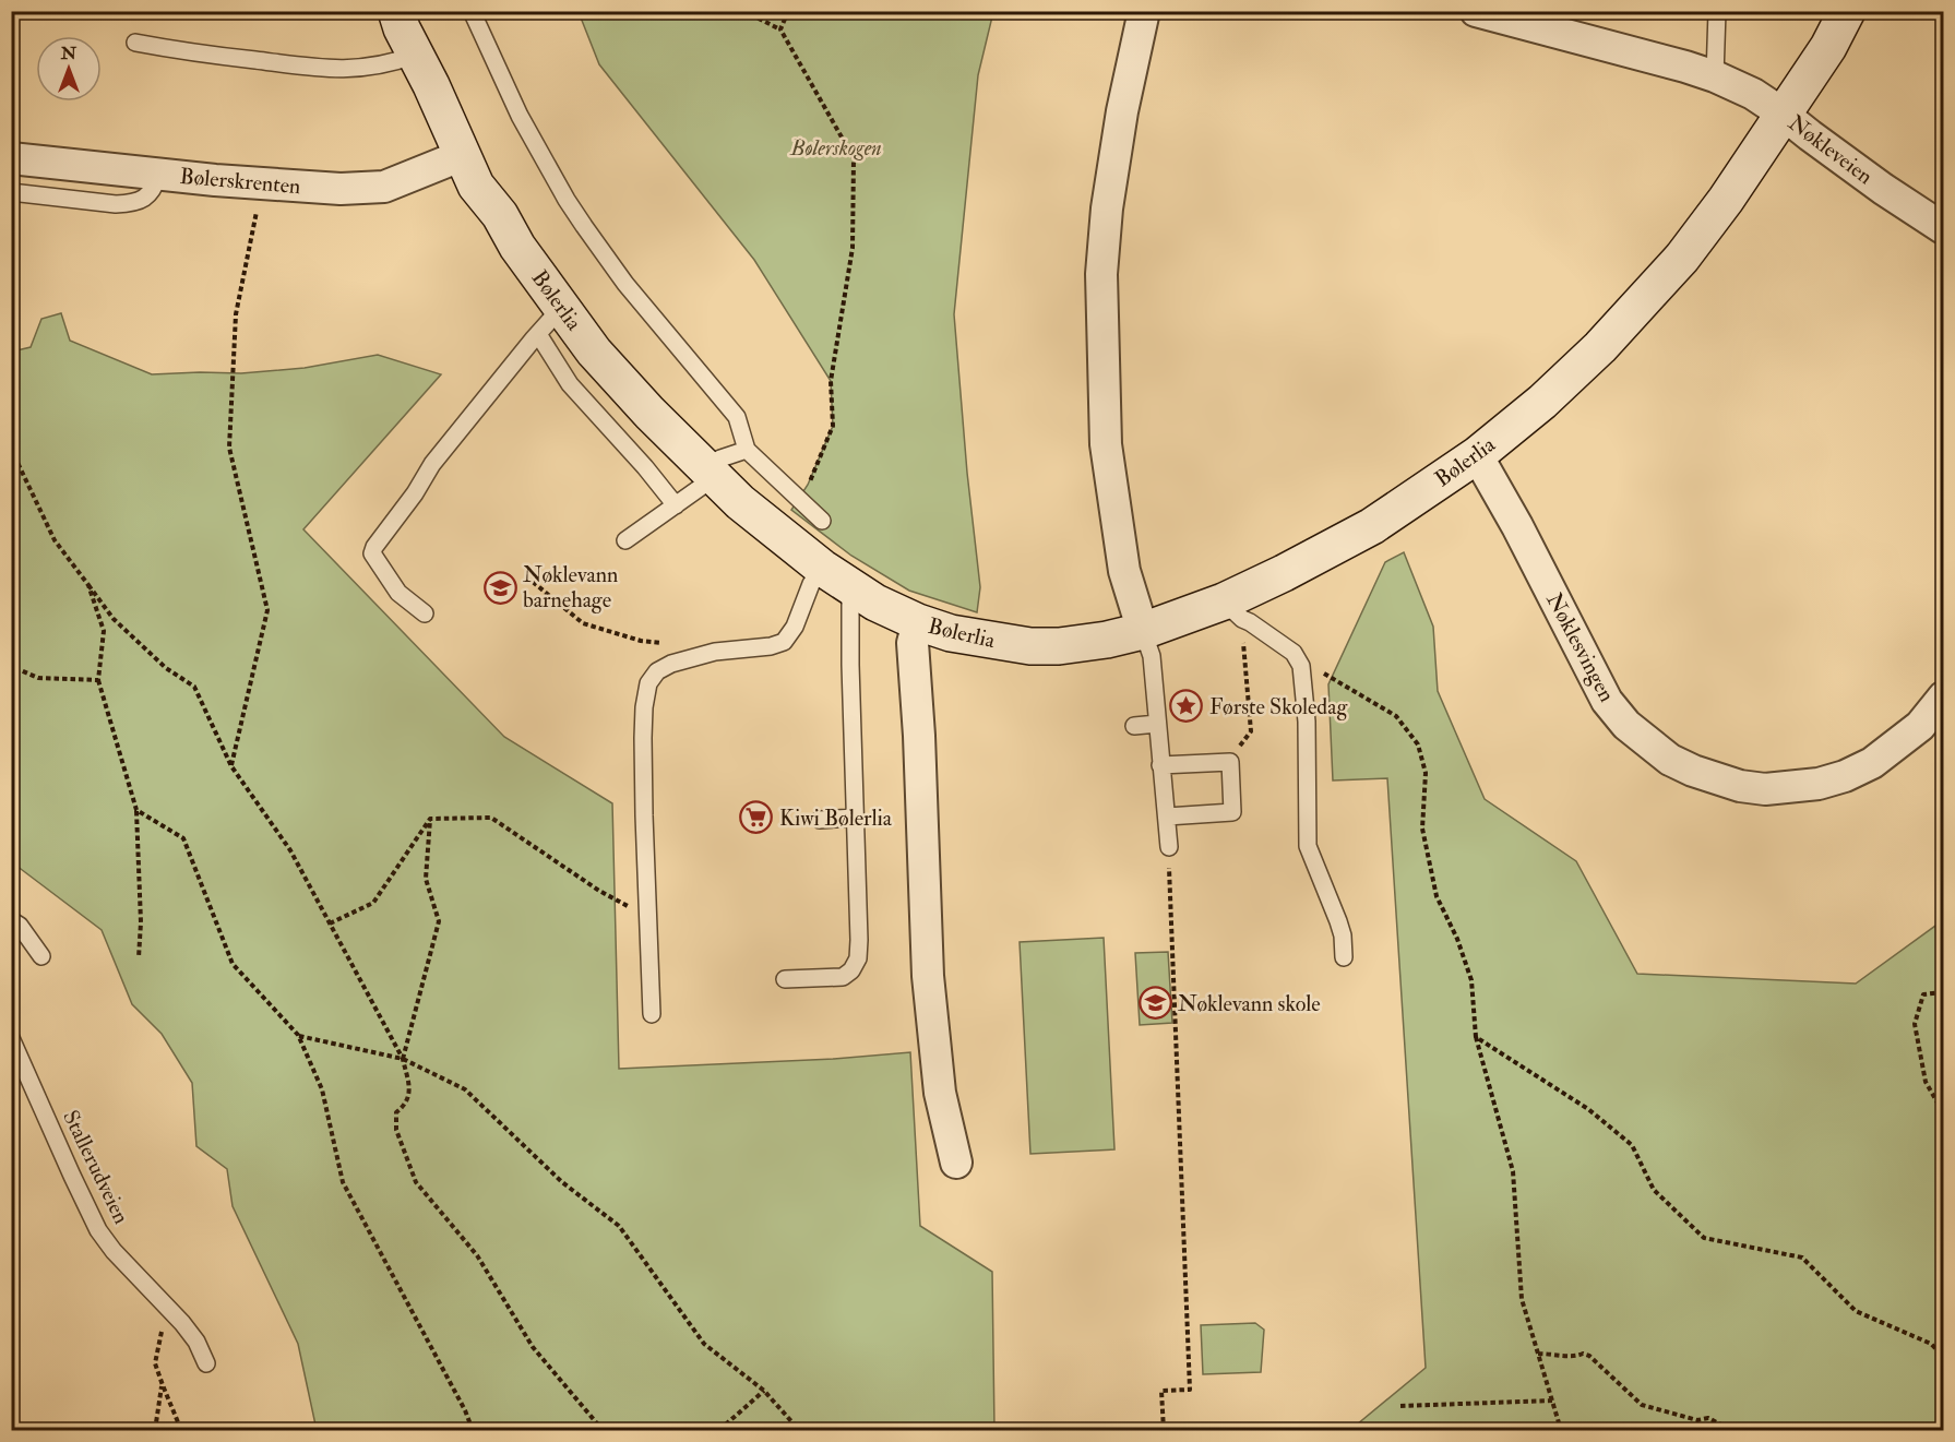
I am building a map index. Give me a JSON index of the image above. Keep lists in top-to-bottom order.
{
  "streets": {
    "street": [
      "Nøkleveien",
      "Bølerskrenten",
      "Bølerlia",
      "Nøklesvingen"
    ],
    "lane": ["Stallerudveien"]
  },
  "crossings": [
    ["Nøkleveien", "Bølerlia"],
    ["Bølerskrenten", "Bølerlia"],
    ["Bølerlia", "Nøklesvingen"]
  ],
  "parks": ["Bølerskogen"],
  "places": {
    "school or university": ["Nøklevann barnehage", "Nøklevann skole"],
    "place": ["Første Skoledag"],
    "supermarket": ["Kiwi Bølerlia"]
  },
  "north": "top"
}
